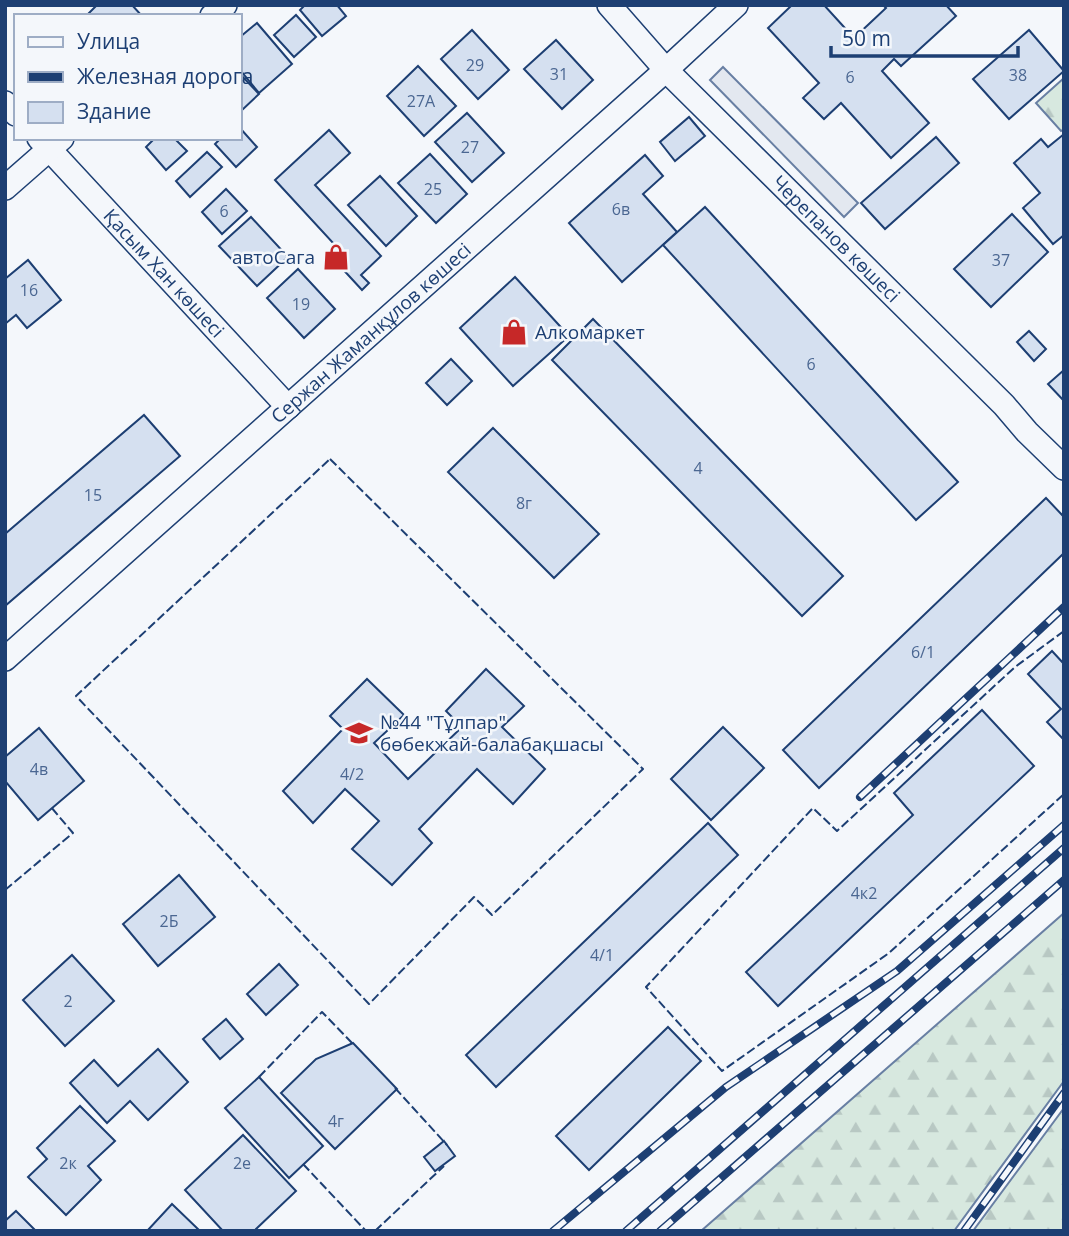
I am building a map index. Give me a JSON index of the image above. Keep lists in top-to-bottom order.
{
  "streets": {
    "street": ["Черепанов көшесі", "Қасым Хан көшесі", "Сержан Жаманқұлов көшесі"]
  },
  "crossings": [
    ["Черепанов көшесі", "Сержан Жаманқұлов көшесі"],
    ["Қасым Хан көшесі", "Сержан Жаманқұлов көшесі"]
  ],
  "places": {
    "shop": ["автоСага", "Алкомаркет"],
    "school or university": ["№44 \"Тұлпар\" бөбекжай-балабақшасы"]
  },
  "house_numbers": [
    "29",
    "31",
    "38",
    "6",
    "27А",
    "27",
    "25",
    "6в",
    "6",
    "37",
    "16",
    "19",
    "6",
    "4",
    "15",
    "8г",
    "6/1",
    "4в",
    "4/2",
    "4к2",
    "2Б",
    "4/1",
    "2",
    "4г",
    "2к",
    "2е"
  ],
  "legend": ["Улица", "Железная дорога", "Здание"],
  "scale_bar": "50 m"
}
